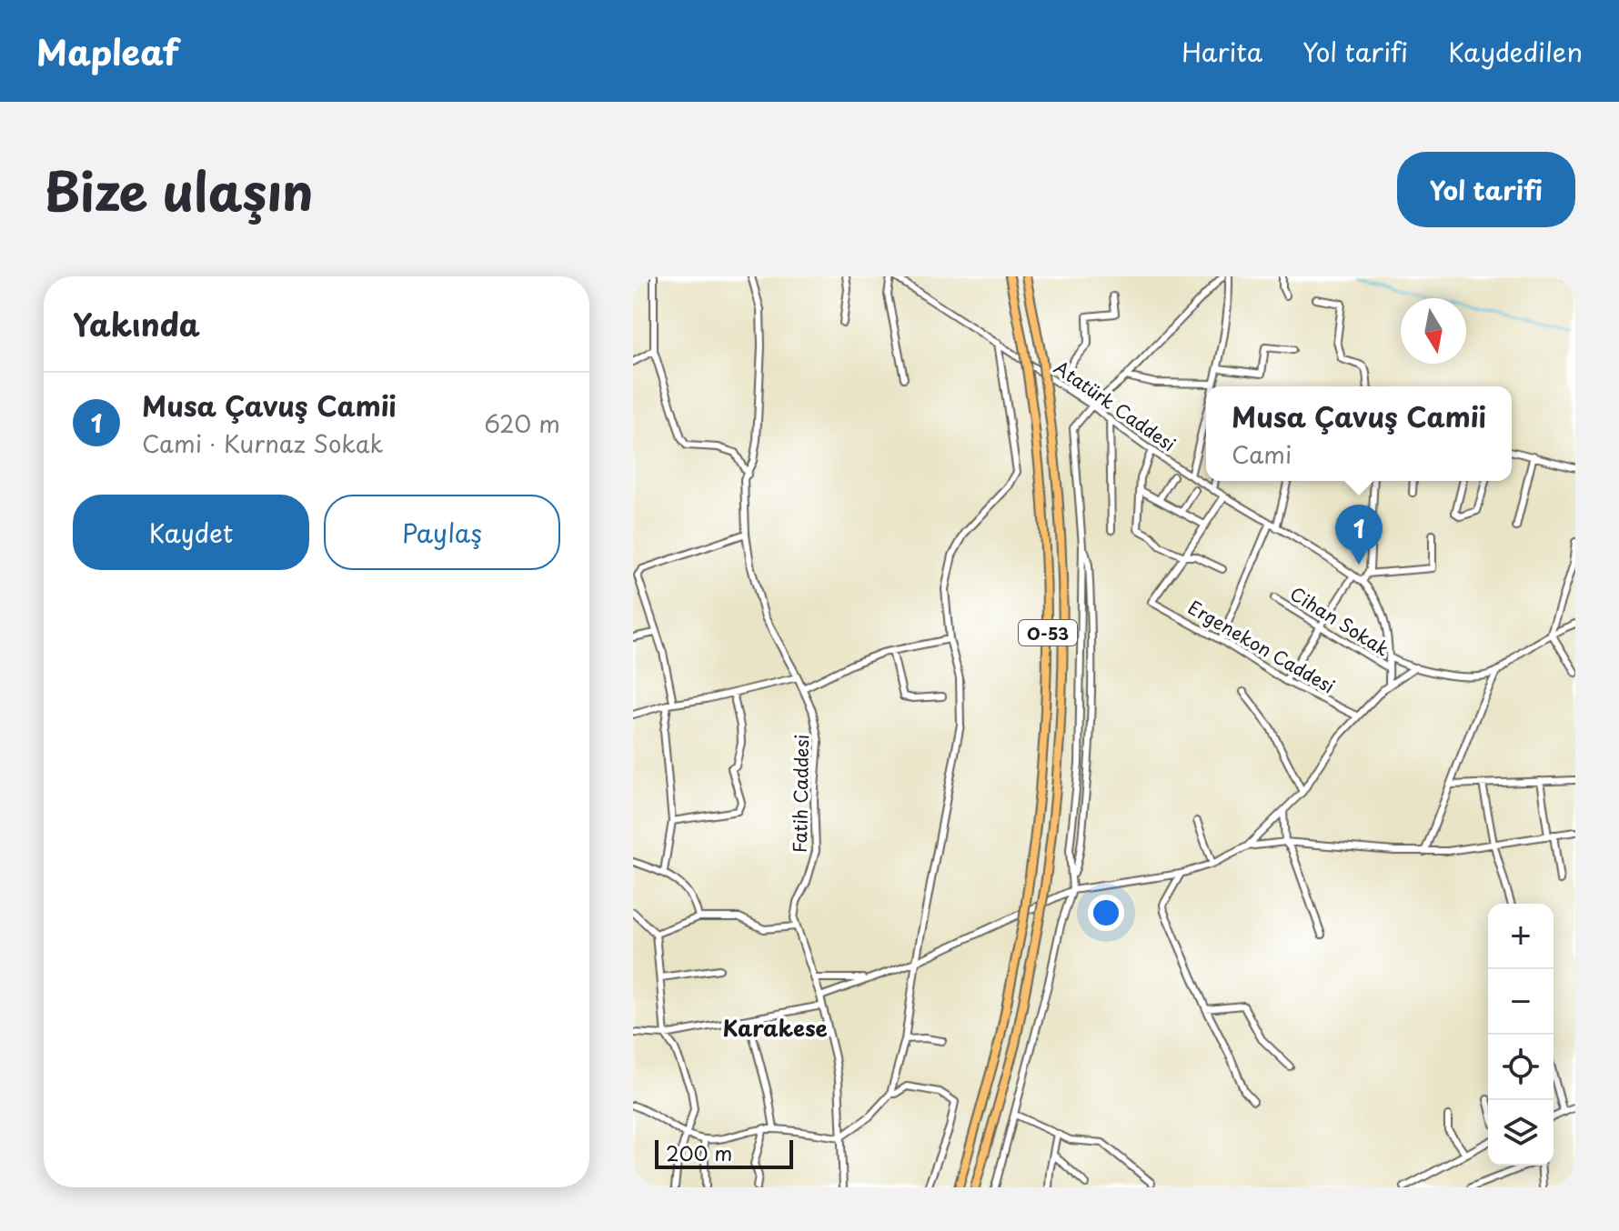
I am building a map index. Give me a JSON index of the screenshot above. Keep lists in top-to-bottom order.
{
  "streets": {
    "highway": ["O-53"],
    "street": [
      "Atatürk Caddesi",
      "Cihan Sokak",
      "Ergenekon Caddesi",
      "Fatih Caddesi"
    ]
  },
  "crossings": [
    ["Atatürk Caddesi", "Cihan Sokak"]
  ],
  "districts": ["Karakese"],
  "scale_bar": "200 m",
  "north": "bottom",
  "page": {
    "header": "Mapleaf",
    "nav": ["Harita", "Yol tarifi", "Kaydedilen"],
    "title": "Bize ulaşın",
    "buttons": [
      "Yol tarifi",
      ["Kaydet", "Paylaş"]
    ],
    "heading": "Yakında",
    "list": [
      {
        "mark": "1",
        "name": "Musa Çavuş Camii",
        "note": "Cami · Kurnaz Sokak",
        "value": "620 m"
      }
    ],
    "popup": ["Musa Çavuş Camii", "Cami"],
    "pins": "1",
    "map_buttons": ["+", "−"],
    "scale": "200 m"
  }
}
